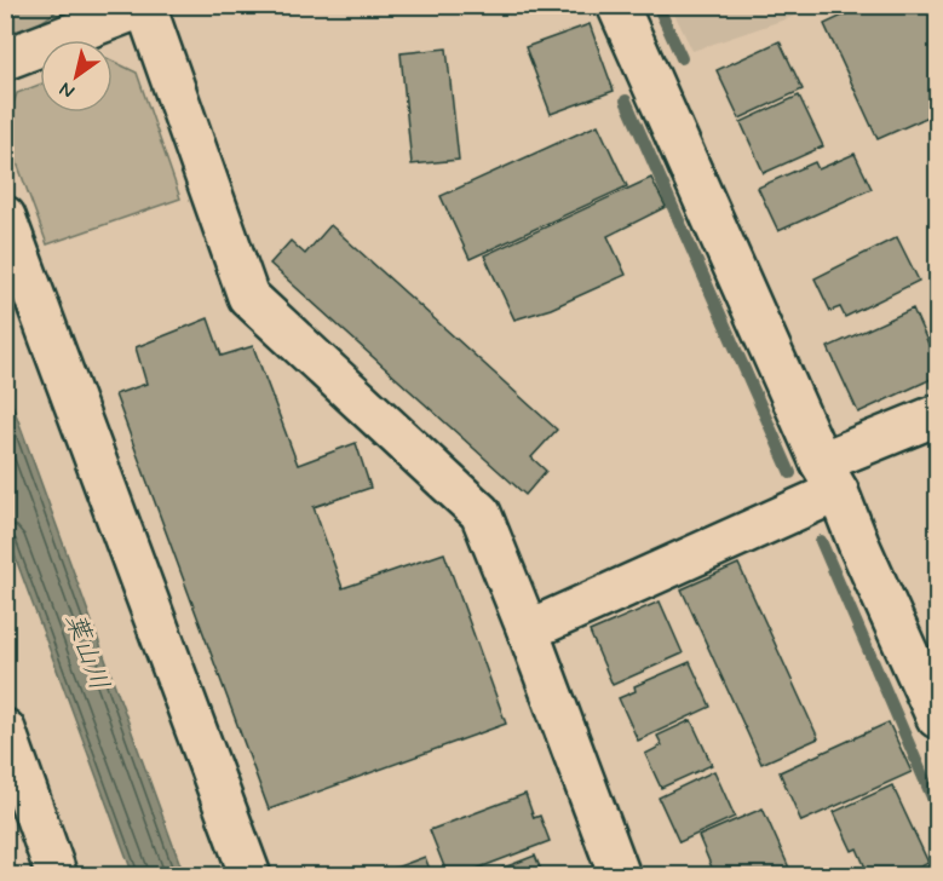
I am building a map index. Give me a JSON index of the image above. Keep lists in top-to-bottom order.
{
  "water": ["葉山川"],
  "north": "bottom left"
}
